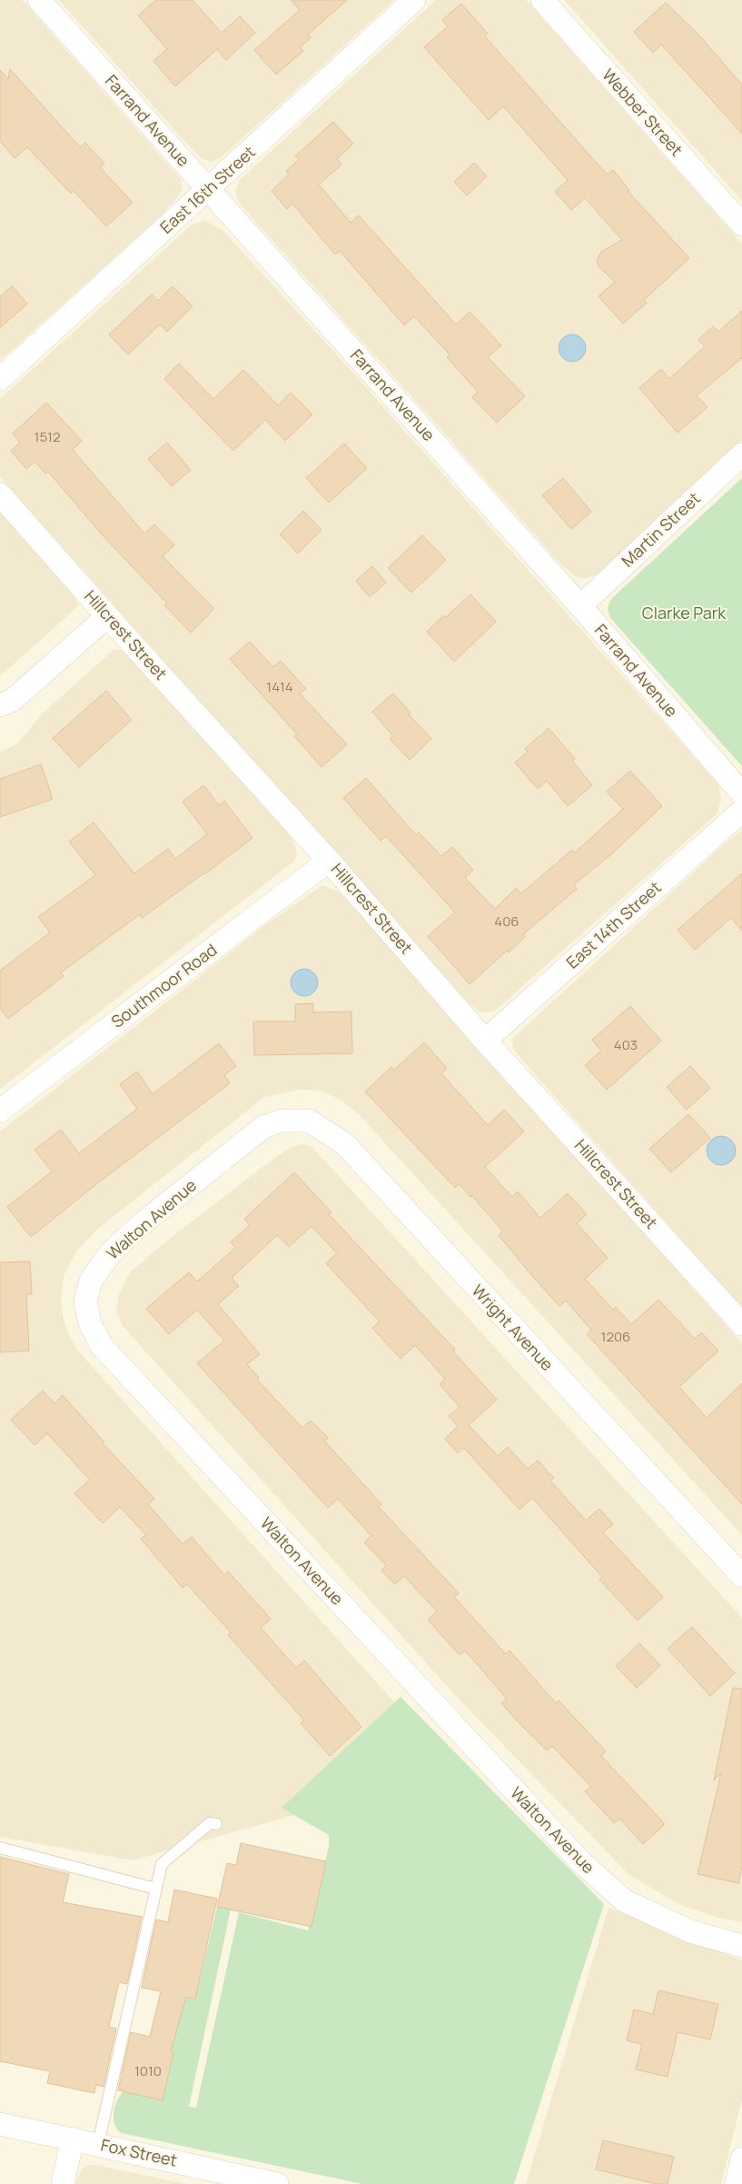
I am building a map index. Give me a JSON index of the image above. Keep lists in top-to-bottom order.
{
  "streets": {
    "street": [
      "Webber Street",
      "Farrand Avenue",
      "East 16th Street",
      "Martin Street",
      "Hillcrest Street",
      "East 14th Street",
      "Southmoor Road",
      "Walton Avenue",
      "Wright Avenue",
      "Fox Street"
    ]
  },
  "crossings": [
    ["Farrand Avenue", "East 16th Street"],
    ["Farrand Avenue", "Martin Street"],
    ["Hillcrest Street", "East 14th Street"],
    ["Hillcrest Street", "Southmoor Road"],
    ["Walton Avenue", "Wright Avenue"]
  ],
  "parks": ["Clarke Park"],
  "house_numbers": [
    "1512",
    "1414",
    "406",
    "403",
    "1206",
    "1010"
  ]
}
